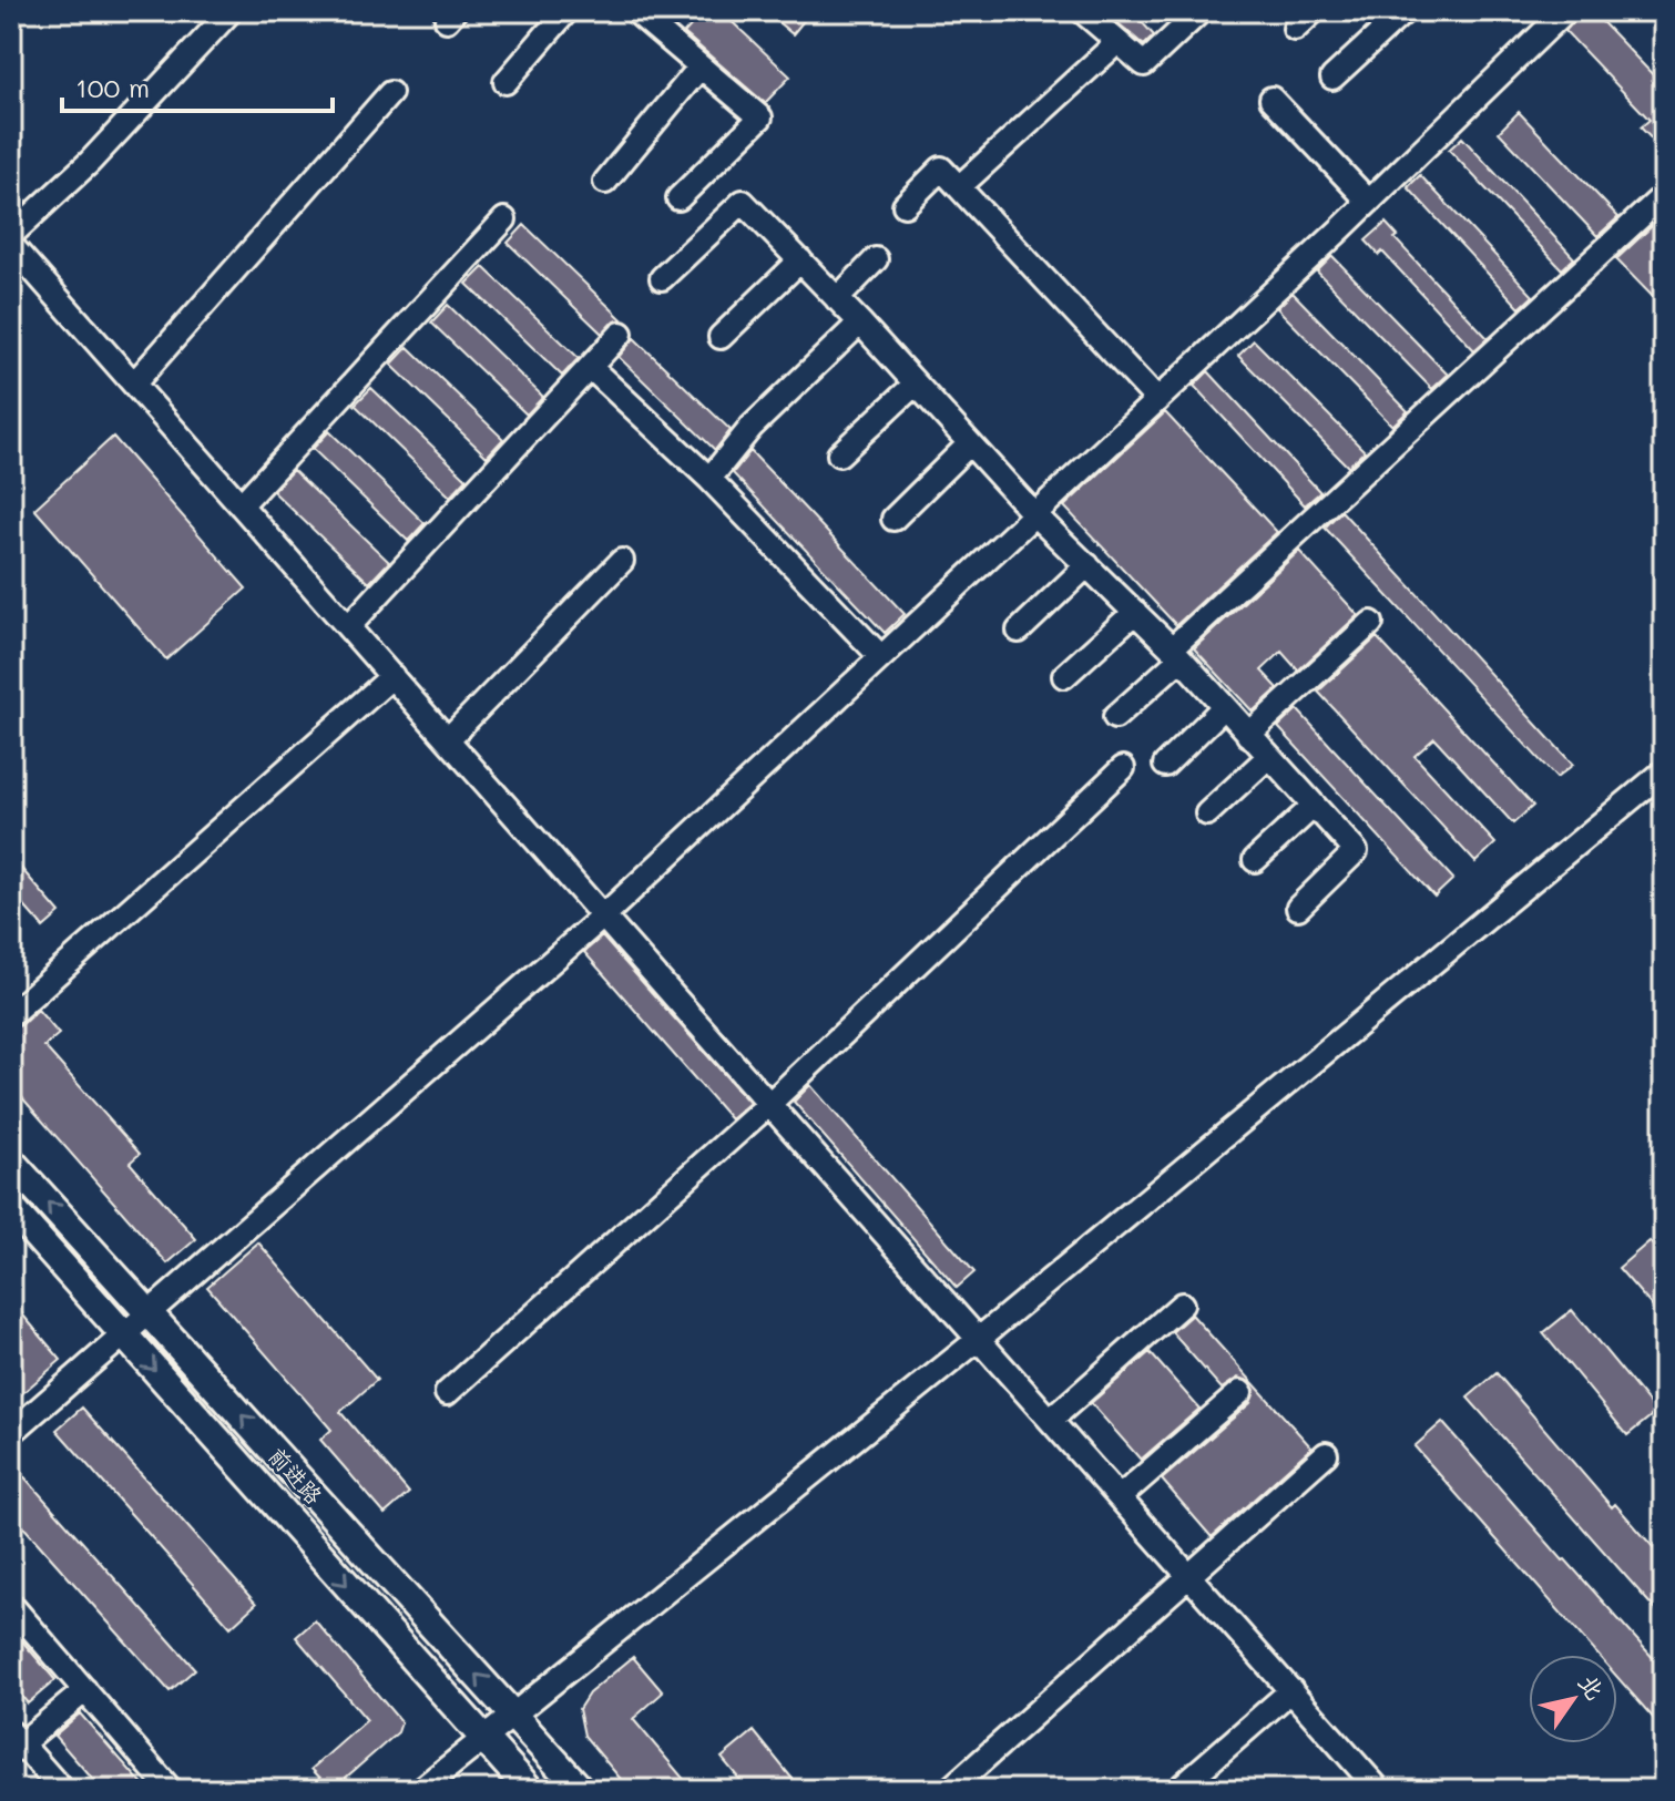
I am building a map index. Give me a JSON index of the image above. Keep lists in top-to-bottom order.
{
  "streets": {
    "main road": ["前进路"]
  },
  "scale_bar": "100 m",
  "north": "top right"
}
